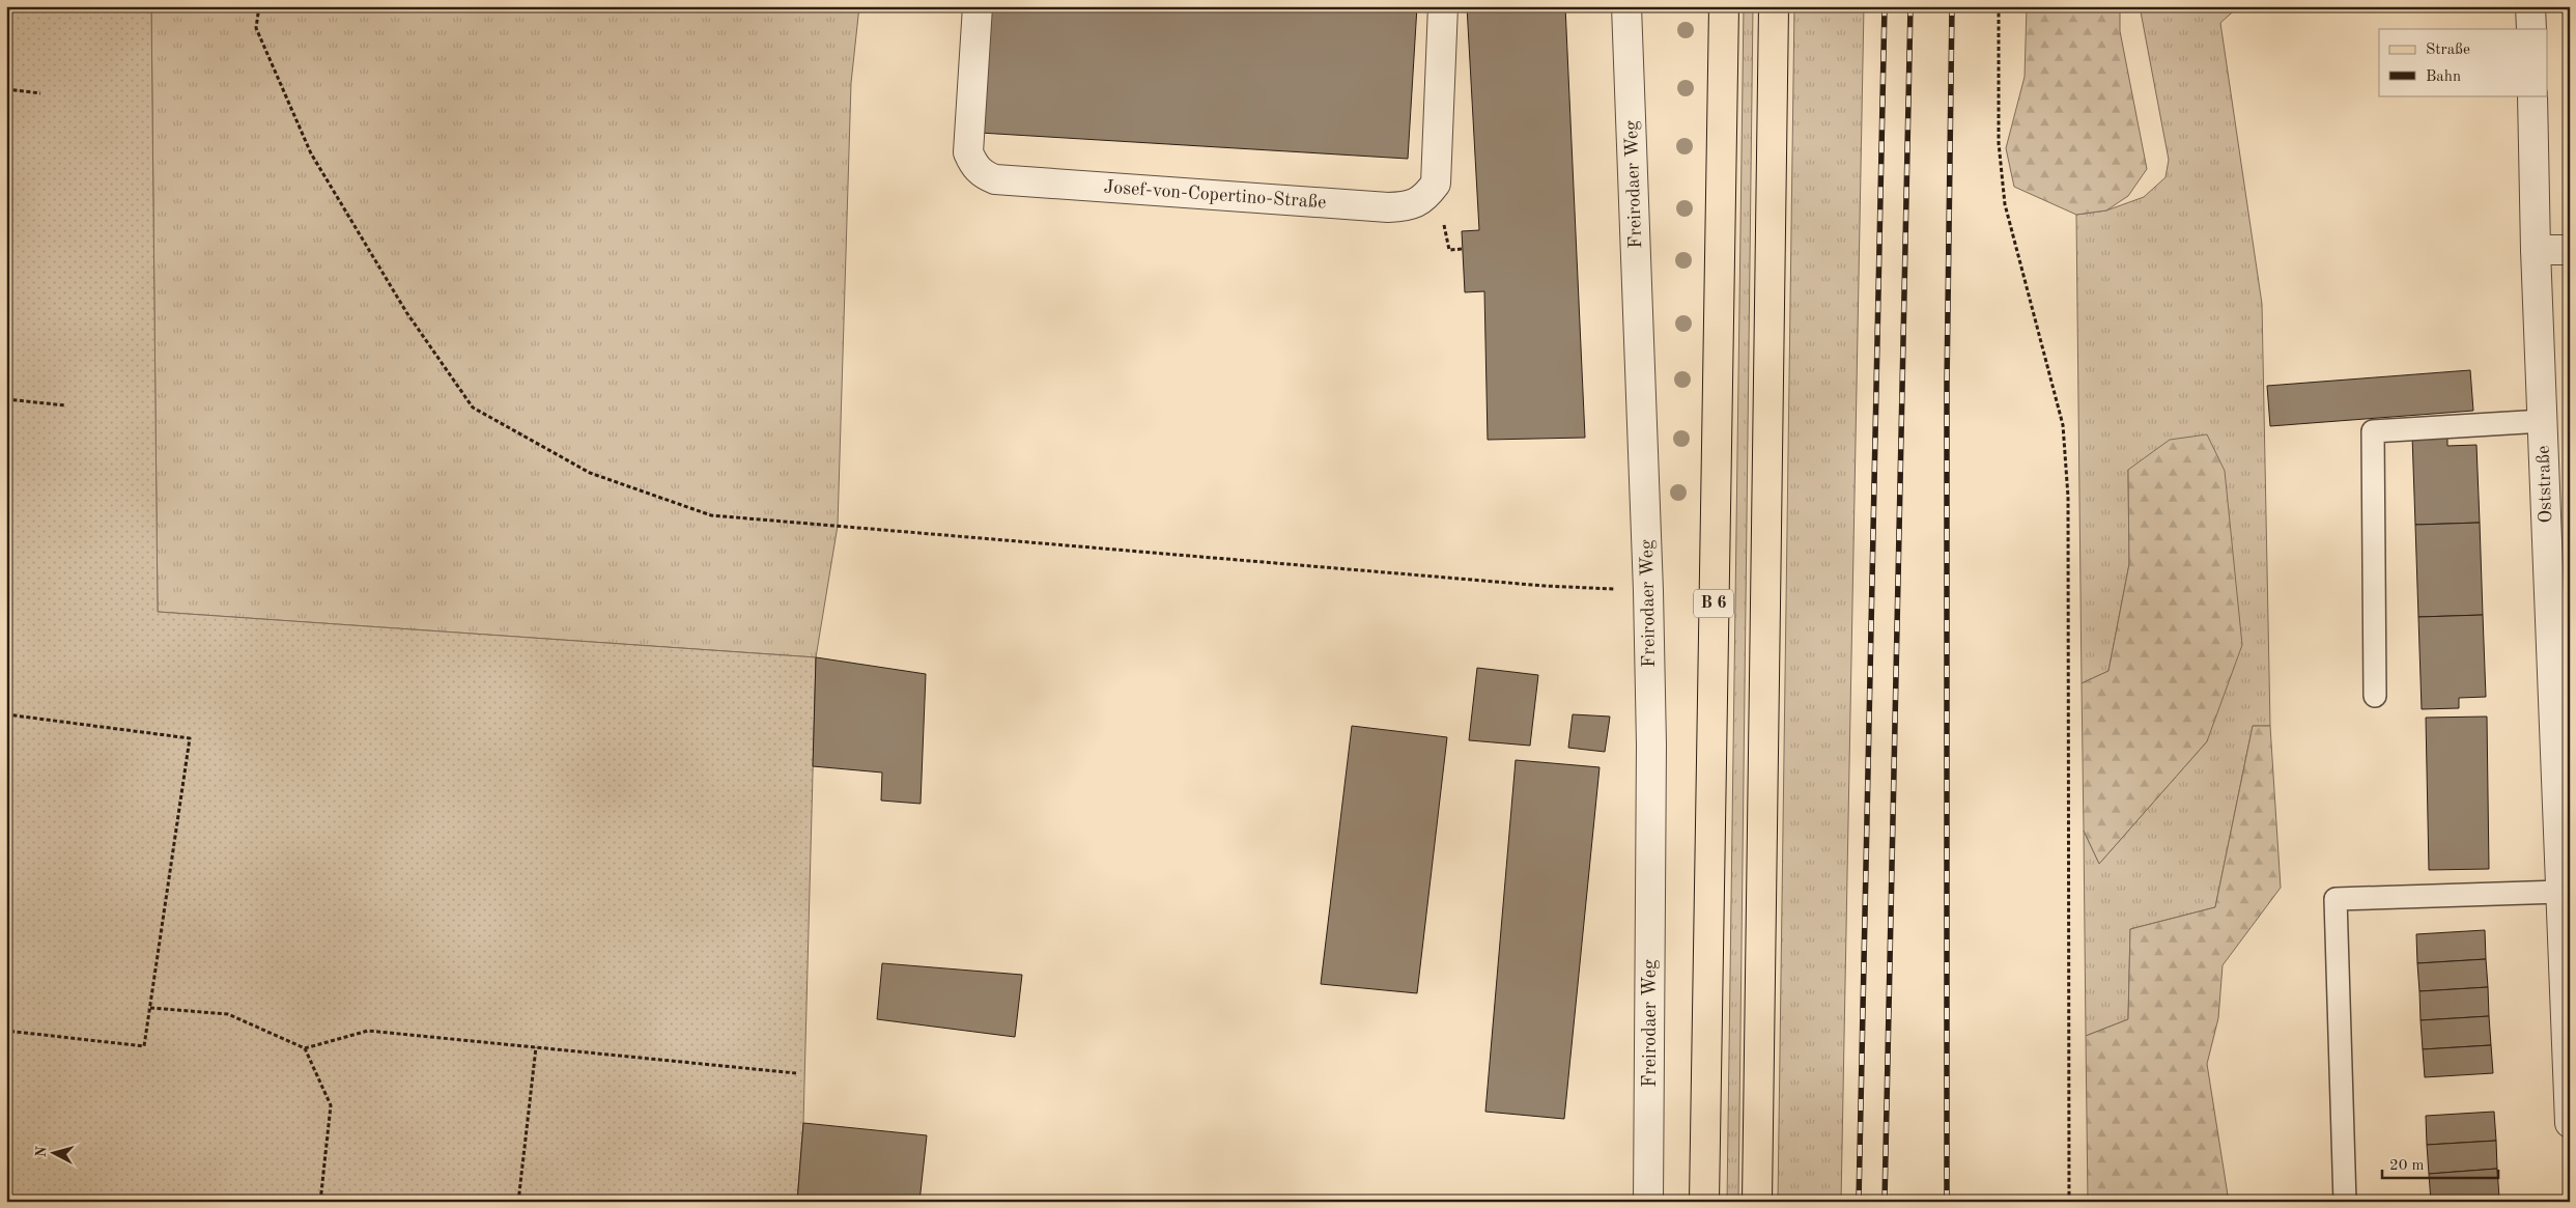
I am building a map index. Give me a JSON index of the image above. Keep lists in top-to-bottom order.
{
  "streets": {
    "main road": ["B 6"],
    "street": ["Freirodaer Weg", "Josef-von-Copertino-Straße", "Oststraße"]
  },
  "legend": ["Straße", "Bahn"],
  "scale_bar": "20 m",
  "north": "left"
}
